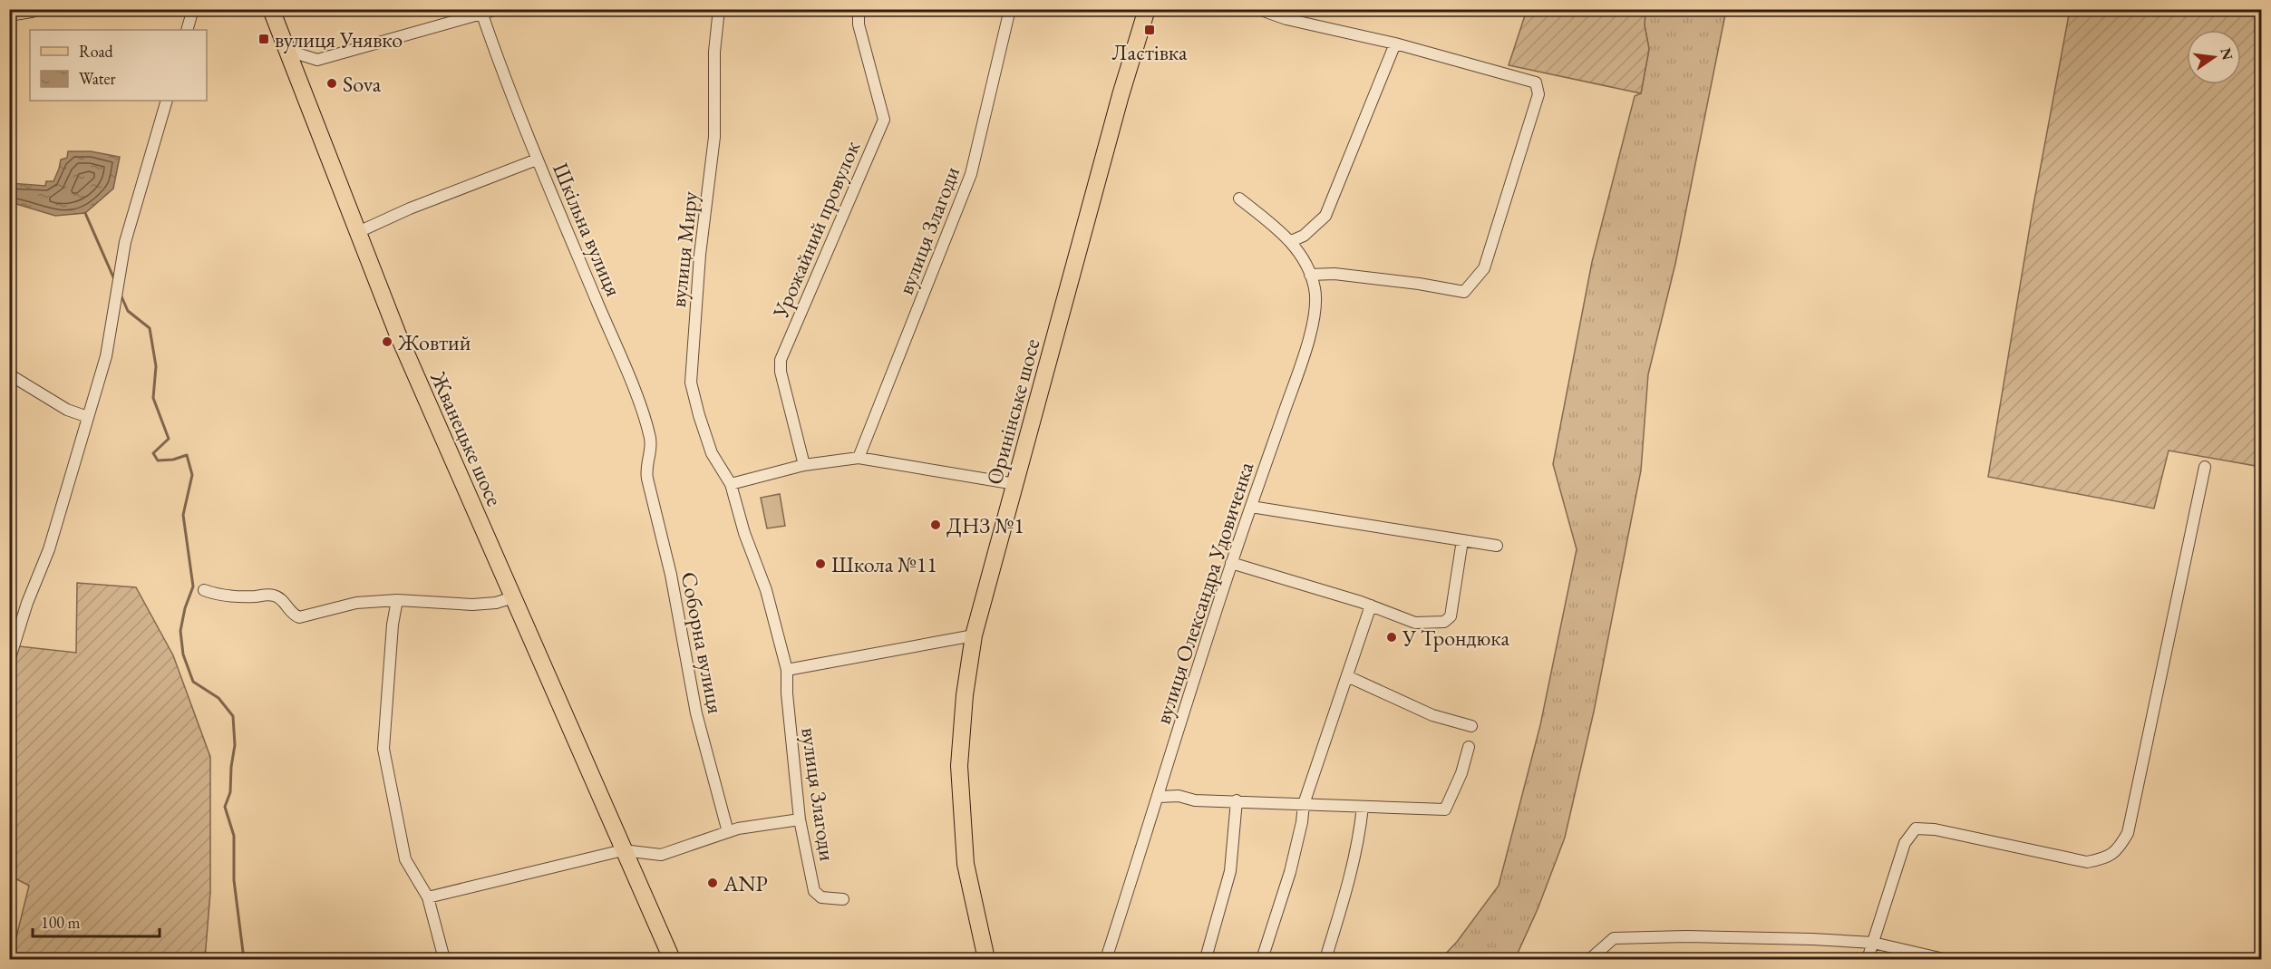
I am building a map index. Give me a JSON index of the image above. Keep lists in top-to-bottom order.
{
  "streets": {
    "main road": ["Оринінське шосе", "Жванецьке шосе"],
    "street": [
      "Шкільна вулиця",
      "Урожайний провулок",
      "вулиця Злагоди",
      "вулиця Миру",
      "вулиця Олександра Удовиченка",
      "Соборна вулиця"
    ]
  },
  "crossings": [
    ["Шкільна вулиця", "Соборна вулиця"],
    ["вулиця Злагоди", "вулиця Миру"]
  ],
  "places": {
    "transit": ["Ластівка", "вулиця Унявко"],
    "other": [
      "Sova",
      "Жовтий",
      "ДНЗ №1",
      "Школа №11",
      "У Трондюка",
      "ANP"
    ]
  },
  "legend": ["Road", "Water"],
  "scale_bar": "100 m",
  "north": "right"
}
